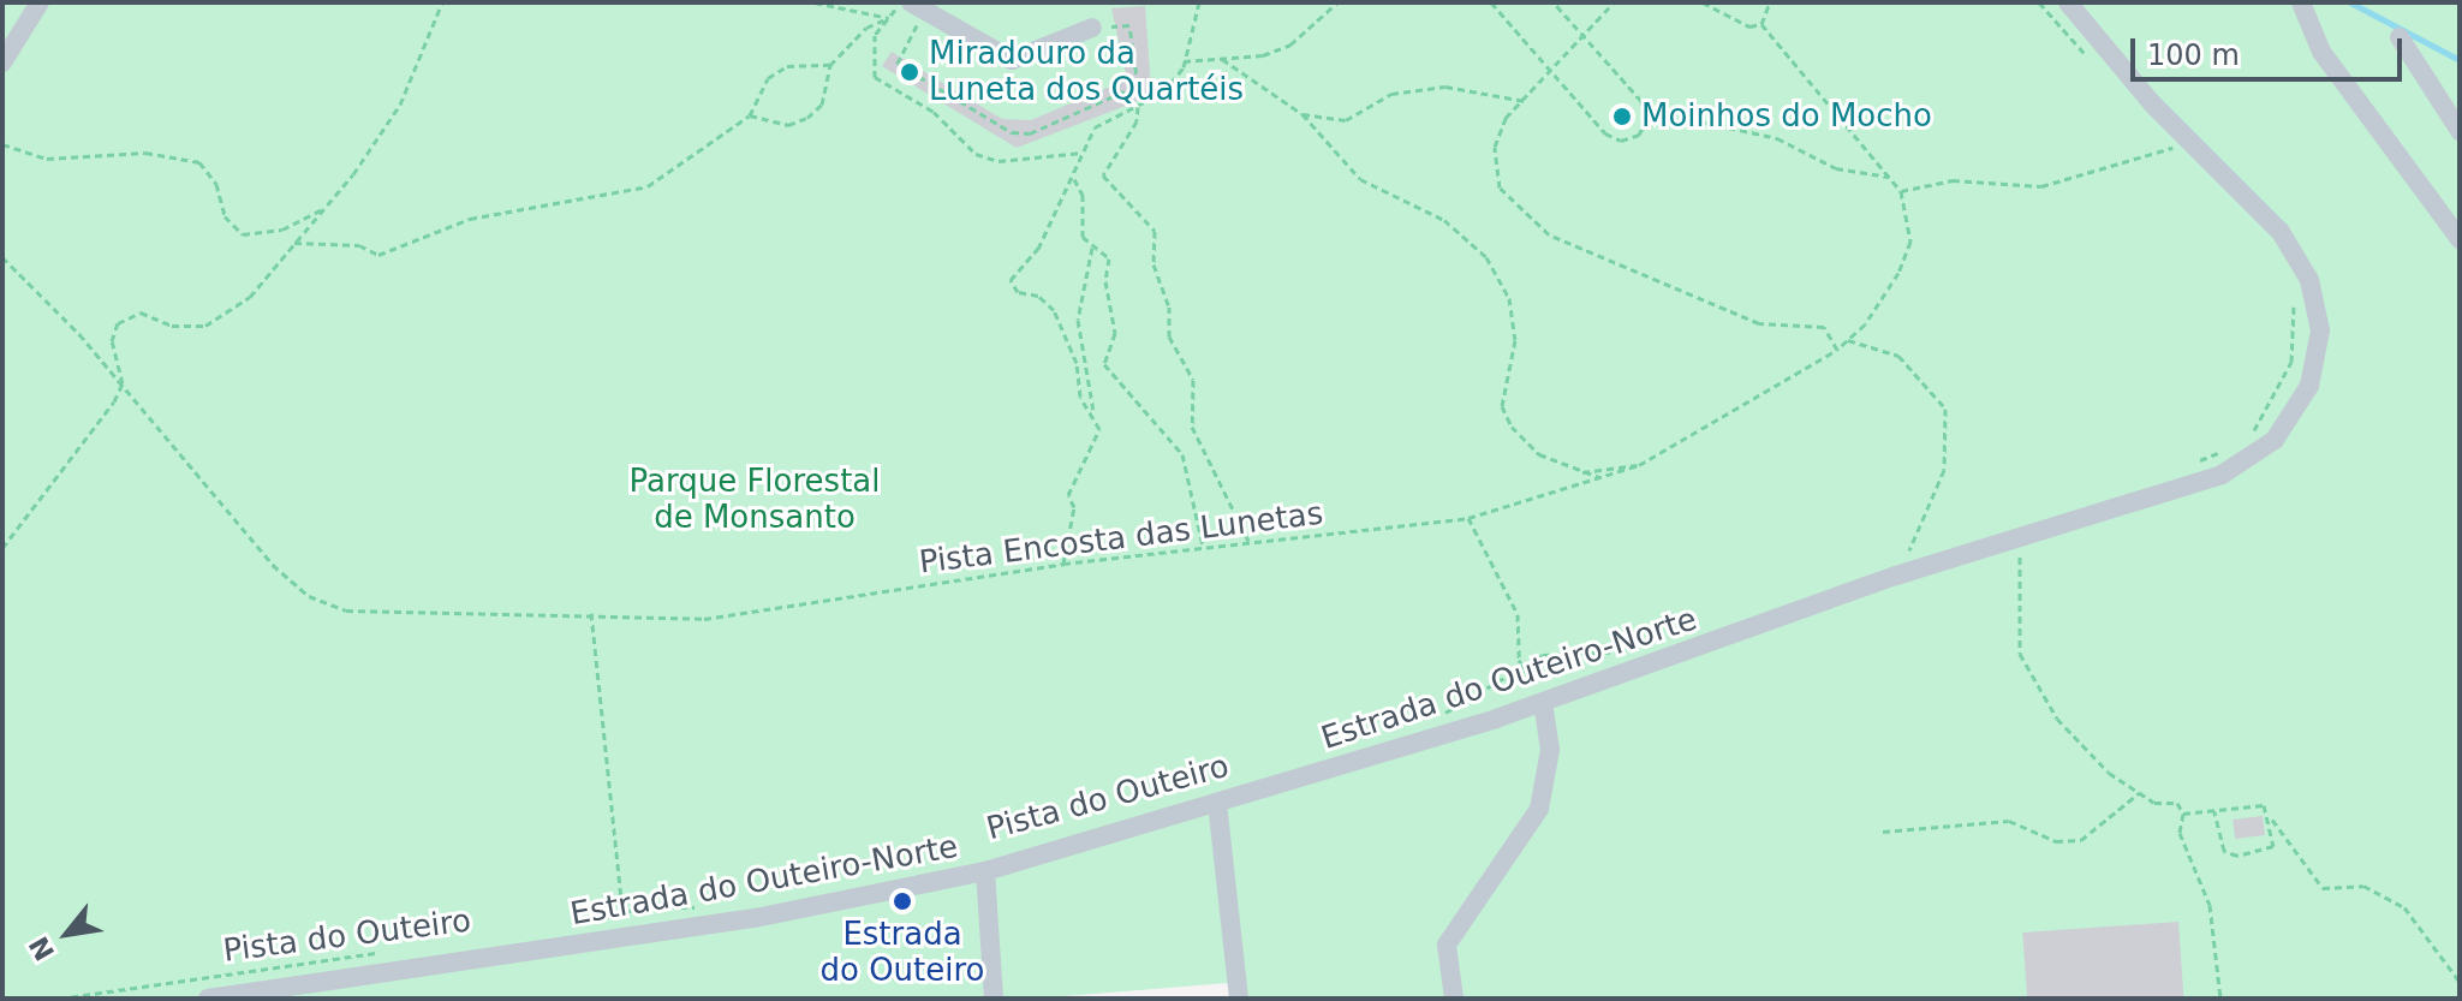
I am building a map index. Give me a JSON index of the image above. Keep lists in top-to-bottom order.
{
  "streets": {
    "street": ["Estrada do Outeiro-Norte"],
    "path": ["Pista Encosta das Lunetas", "Pista do Outeiro"]
  },
  "parks": ["Parque Florestal de Monsanto"],
  "places": ["Miradouro da Luneta dos Quartéis", "Moinhos do Mocho", "Estrada do Outeiro"],
  "scale_bar": "100 m",
  "north": "bottom left"
}
